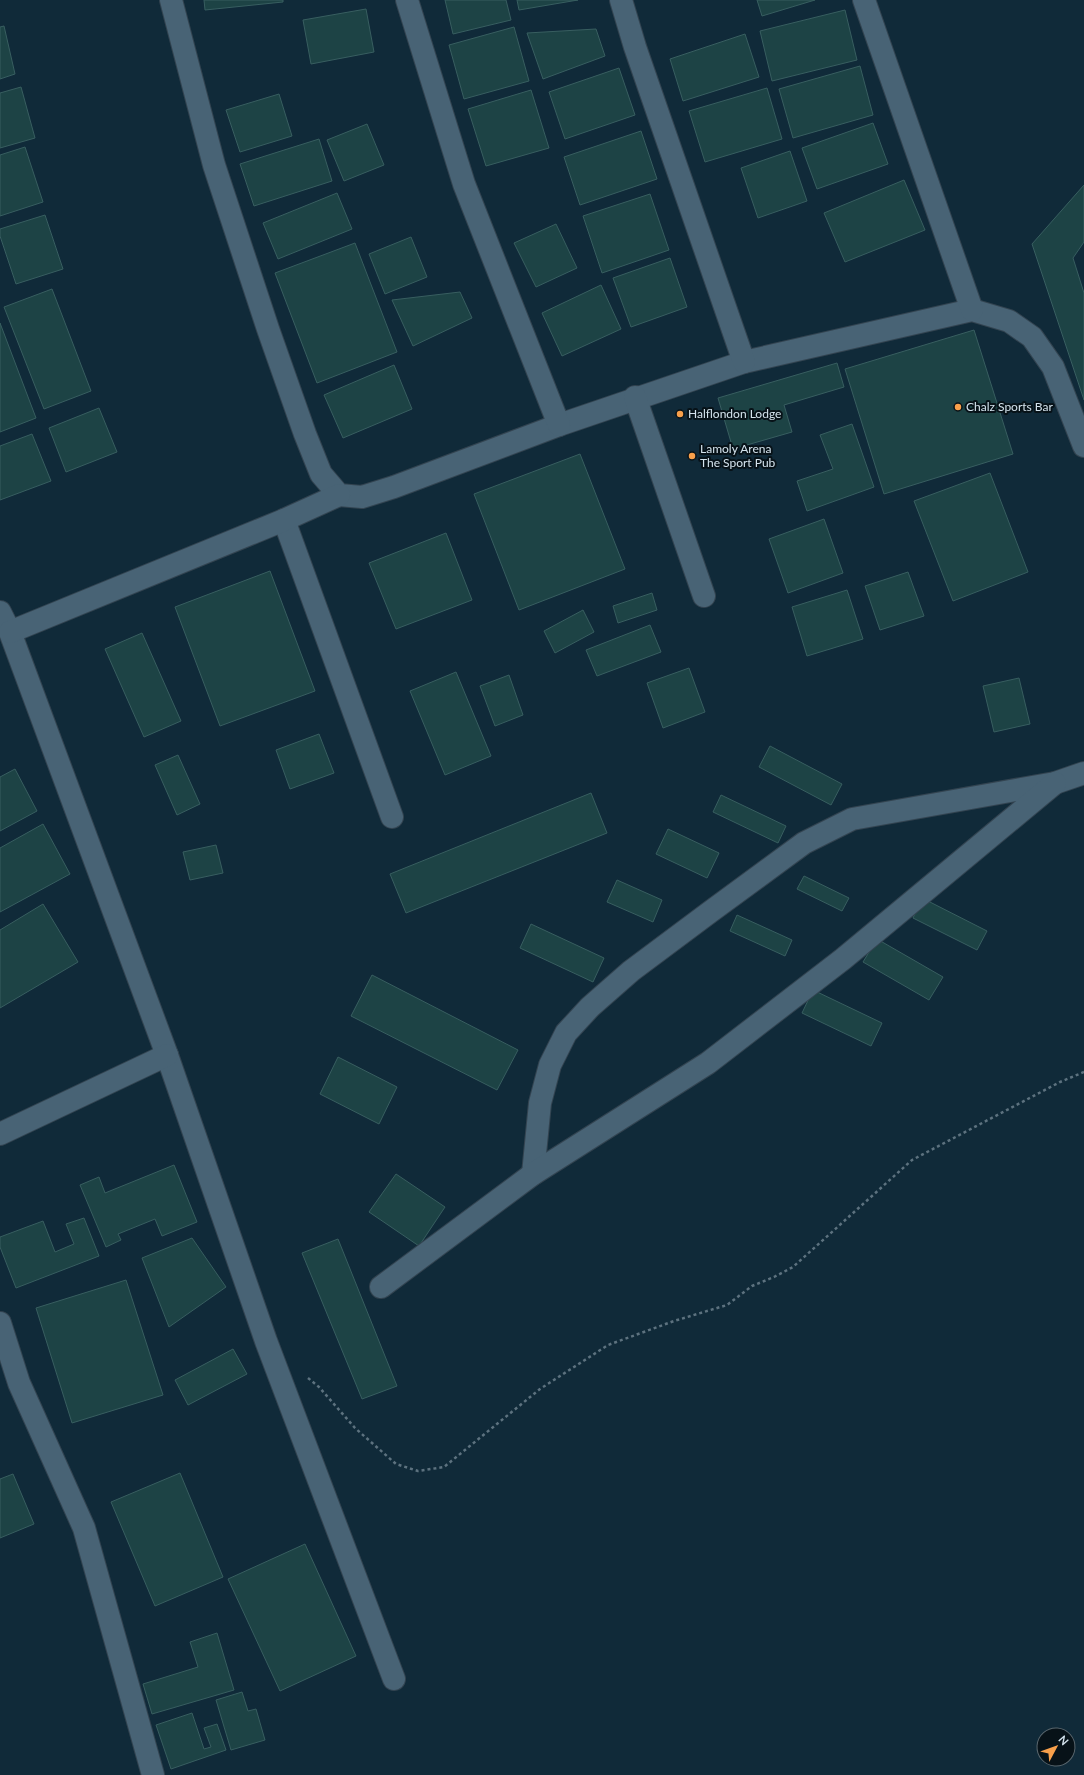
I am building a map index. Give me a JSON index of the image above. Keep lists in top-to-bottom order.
{
  "places": ["Chalz Sports Bar", "Halflondon Lodge", "Lamoly Arena The Sport Pub"],
  "north": "top right"
}
